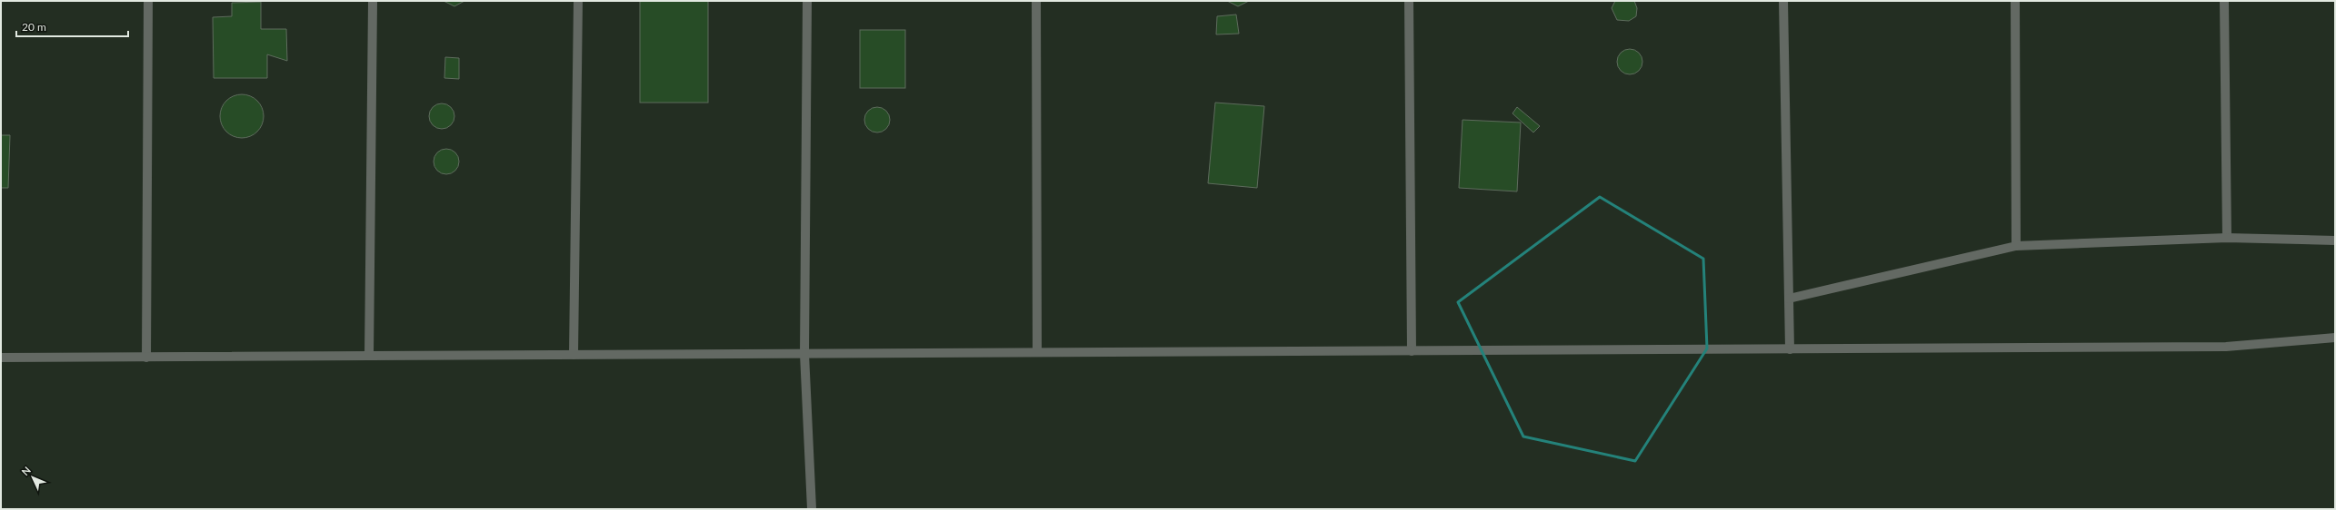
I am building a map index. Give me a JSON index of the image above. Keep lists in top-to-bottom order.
{
  "scale_bar": "20 m",
  "north": "top left"
}
